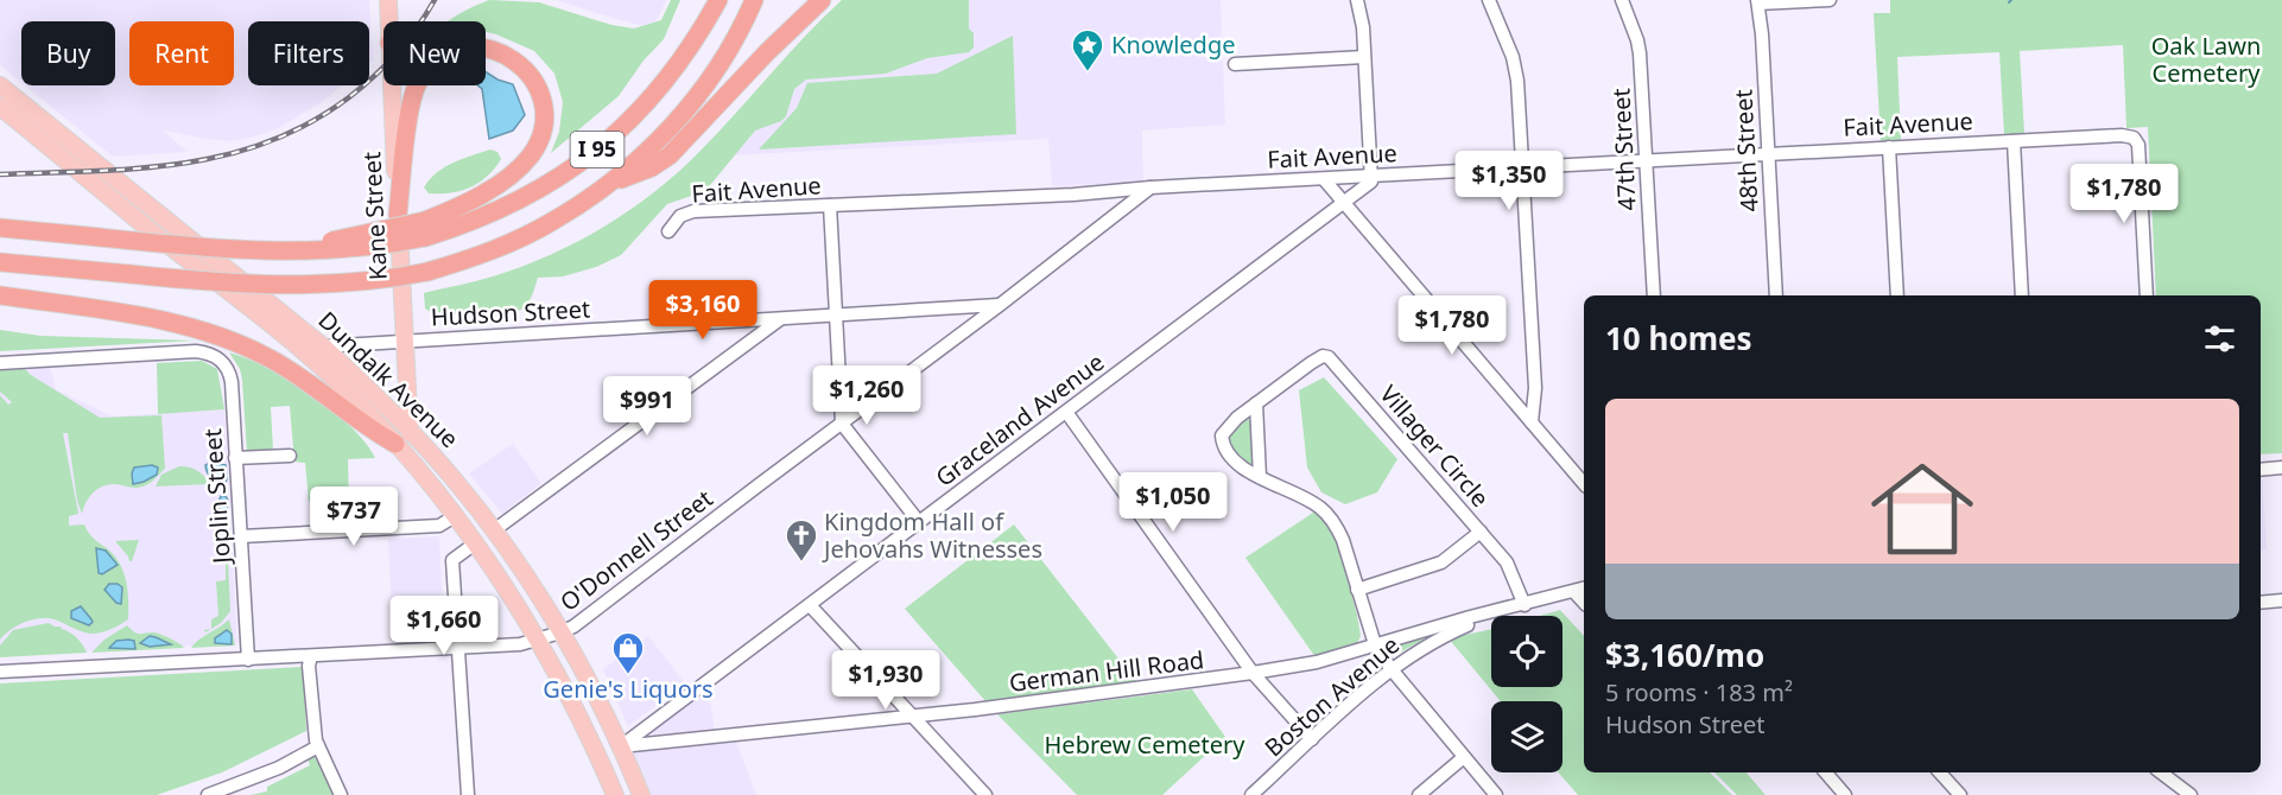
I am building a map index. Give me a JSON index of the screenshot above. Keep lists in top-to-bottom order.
{
  "streets": {
    "highway": ["I 95"],
    "main road": ["Kane Street", "Dundalk Avenue"],
    "street": [
      "Fait Avenue",
      "47th Street",
      "48th Street",
      "Hudson Street",
      "Graceland Avenue",
      "Villager Circle",
      "Joplin Street",
      "O'Donnell Street",
      "German Hill Road",
      "Boston Avenue"
    ]
  },
  "crossings": [
    ["Fait Avenue", "47th Street"],
    ["Fait Avenue", "48th Street"],
    ["Fait Avenue", "Graceland Avenue"],
    ["Fait Avenue", "O'Donnell Street"],
    ["Kane Street", "Hudson Street"],
    ["Kane Street", "Dundalk Avenue"],
    ["Hudson Street", "Dundalk Avenue"],
    ["Hudson Street", "O'Donnell Street"],
    ["Dundalk Avenue", "Graceland Avenue"],
    ["Dundalk Avenue", "O'Donnell Street"],
    ["Dundalk Avenue", "German Hill Road"],
    ["Graceland Avenue", "German Hill Road"],
    ["Villager Circle", "German Hill Road"],
    ["Villager Circle", "Boston Avenue"],
    ["Joplin Street", "O'Donnell Street"],
    ["German Hill Road", "Boston Avenue"]
  ],
  "parks": ["Oak Lawn Cemetery", "Hebrew Cemetery"],
  "places": {
    "place": ["Knowledge"],
    "church": ["Kingdom Hall of Jehovahs Witnesses"],
    "shop": ["Genie's Liquors"]
  },
  "page": {
    "chip": [
      "Buy",
      "Rent",
      "Filters",
      "New"
    ],
    "price": [
      "$1,350",
      "$1,780",
      "$3,160",
      "$1,780",
      "$1,260",
      "$991",
      "$1,050",
      "$737",
      "$1,660",
      "$1,930"
    ],
    "heading": "10 homes",
    "list": [
      {
        "name": "$3,160/mo",
        "note": "5 rooms · 183 m² · Hudson Street"
      }
    ]
  }
}
